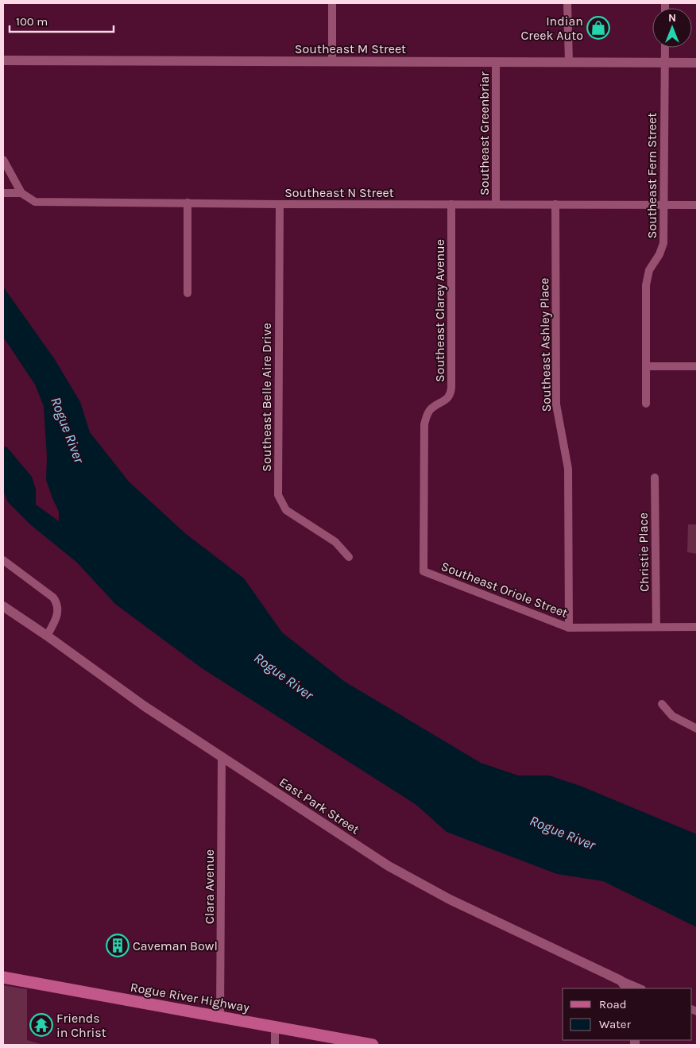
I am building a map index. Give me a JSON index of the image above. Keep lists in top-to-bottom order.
{
  "streets": {
    "main road": ["Rogue River Highway"],
    "street": [
      "Southeast M Street",
      "Southeast Greenbriar",
      "Southeast Fern Street",
      "Southeast N Street",
      "Southeast Clarey Avenue",
      "Southeast Ashley Place",
      "Southeast Belle Aire Drive",
      "Christie Place",
      "Southeast Oriole Street",
      "East Park Street",
      "Clara Avenue"
    ]
  },
  "crossings": [
    ["Southeast M Street", "Southeast Greenbriar"],
    ["Southeast M Street", "Southeast Fern Street"],
    ["Southeast Greenbriar", "Southeast N Street"],
    ["Southeast Fern Street", "Southeast N Street"],
    ["Southeast N Street", "Southeast Clarey Avenue"],
    ["Southeast N Street", "Southeast Ashley Place"],
    ["Southeast N Street", "Southeast Belle Aire Drive"],
    ["Southeast Clarey Avenue", "Southeast Oriole Street"],
    ["Southeast Ashley Place", "Southeast Oriole Street"],
    ["Christie Place", "Southeast Oriole Street"],
    ["East Park Street", "Clara Avenue"],
    ["Clara Avenue", "Rogue River Highway"]
  ],
  "water": ["Rogue River"],
  "places": {
    "shop": ["Indian Creek Auto"],
    "building": ["Caveman Bowl"],
    "temple": ["Friends in Christ"]
  },
  "legend": ["Road", "Water"],
  "scale_bar": "100 m",
  "north": "top"
}
